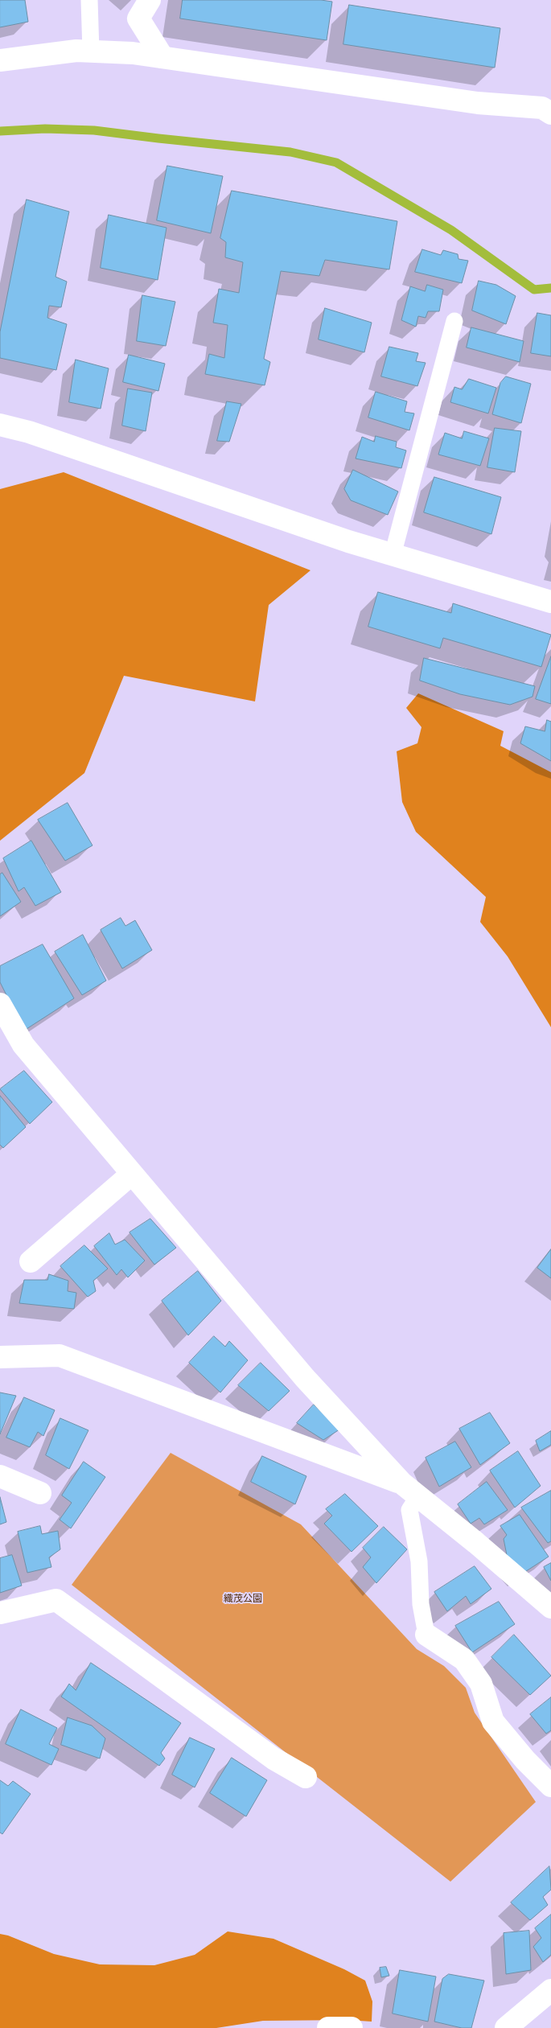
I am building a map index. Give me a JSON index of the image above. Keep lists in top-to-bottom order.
{
  "parks": ["織茂公園"]
}
